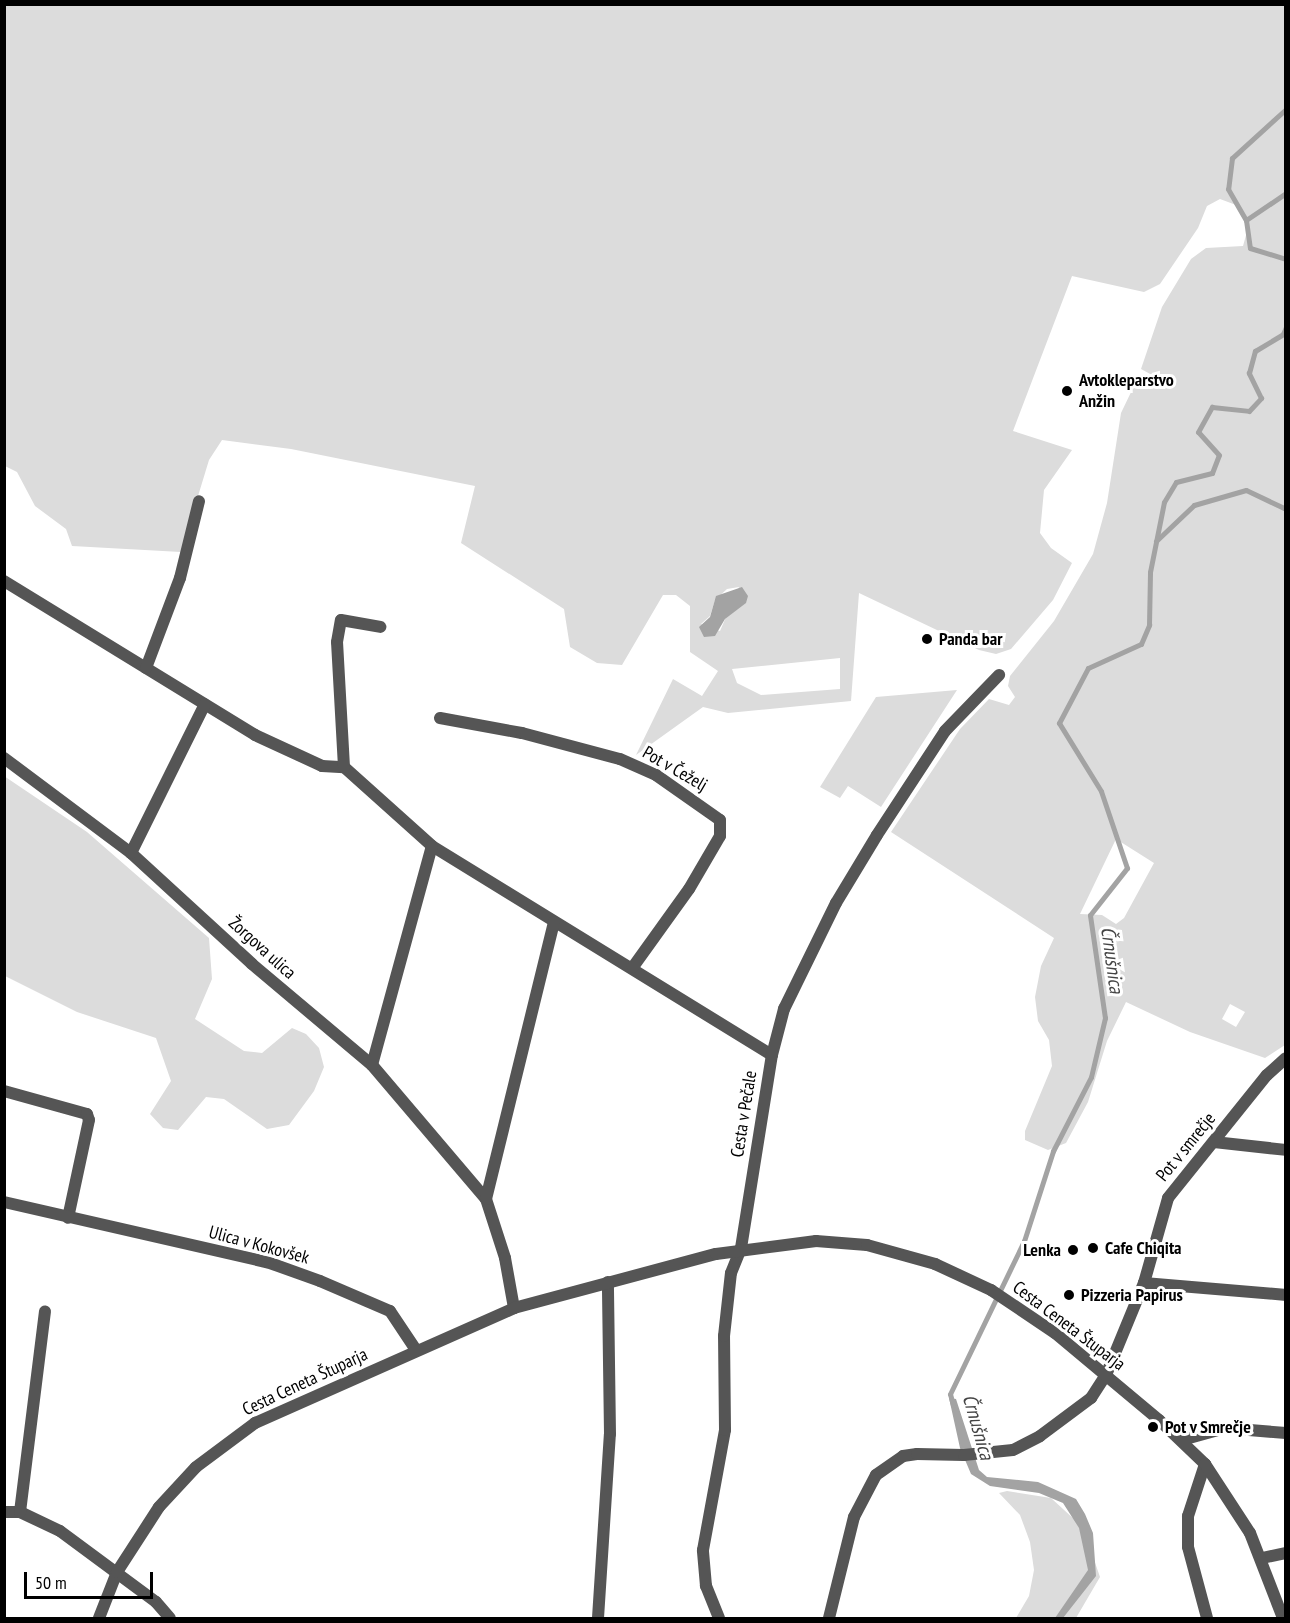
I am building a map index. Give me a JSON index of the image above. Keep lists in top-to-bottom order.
{
  "streets": {
    "street": [
      "Pot v Čeželj",
      "Žorgova ulica",
      "Cesta v Pečale",
      "Pot v smrečje",
      "Ulica v Kokovšek",
      "Cesta Ceneta Štuparja"
    ]
  },
  "crossings": [
    ["Žorgova ulica", "Cesta Ceneta Štuparja"],
    ["Cesta v Pečale", "Cesta Ceneta Štuparja"],
    ["Pot v smrečje", "Cesta Ceneta Štuparja"],
    ["Ulica v Kokovšek", "Cesta Ceneta Štuparja"]
  ],
  "water": ["Črnušnica"],
  "places": [
    "Avtokleparstvo Anžin",
    "Panda bar",
    "Cafe Chiqita",
    "Lenka",
    "Pizzeria Papirus",
    "Pot v Smrečje"
  ],
  "scale_bar": "50 m"
}
